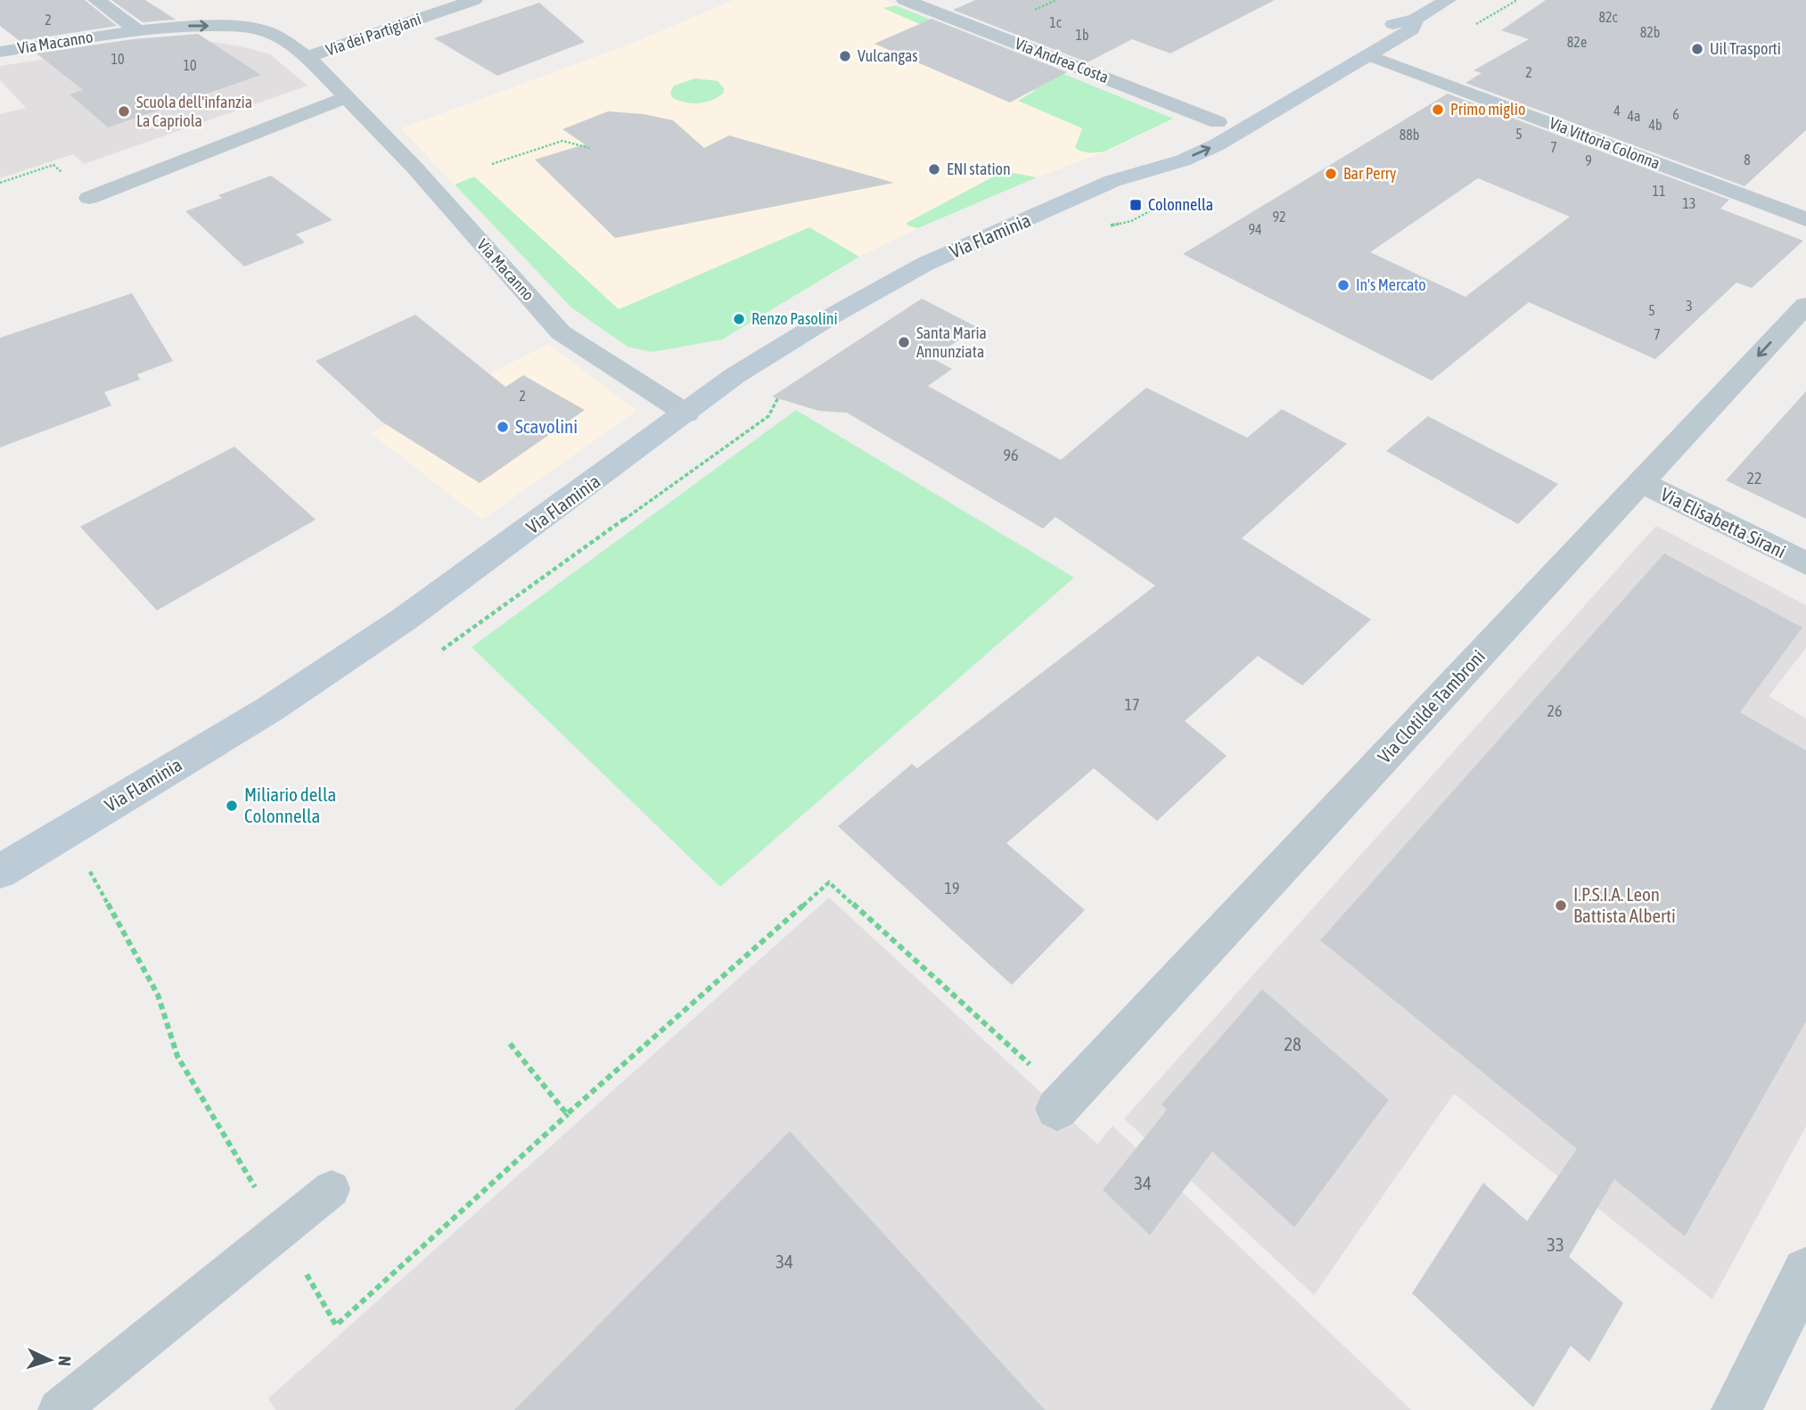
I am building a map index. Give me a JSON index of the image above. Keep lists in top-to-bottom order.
{
  "streets": {
    "street": [
      "Via dei Partigiani",
      "Via Macanno",
      "Via Andrea Costa",
      "Via Vittoria Colonna",
      "Via Flaminia",
      "Via Elisabetta Sirani",
      "Via Clotilde Tambroni"
    ]
  },
  "crossings": [
    ["Via dei Partigiani", "Via Macanno"],
    ["Via Macanno", "Via Flaminia"],
    ["Via Andrea Costa", "Via Flaminia"],
    ["Via Vittoria Colonna", "Via Flaminia"],
    ["Via Elisabetta Sirani", "Via Clotilde Tambroni"]
  ],
  "places": {
    "other": [
      "Uil Trasporti",
      "Vulcangas",
      "Primo miglio",
      "Scuola dell'infanzia La Capriola",
      "ENI station",
      "Bar Perry",
      "In's Mercato",
      "Renzo Pasolini",
      "Santa Maria Annunziata",
      "Scavolini",
      "Miliario della Colonnella",
      "I.P.S.I.A. Leon Battista Alberti"
    ],
    "transit": ["Colonnella"]
  },
  "house_numbers": [
    "82c",
    "2",
    "1c",
    "82b",
    "1b",
    "82e",
    "10",
    "10",
    "2",
    "4",
    "6",
    "4a",
    "4b",
    "5",
    "88b",
    "7",
    "8",
    "9",
    "11",
    "13",
    "92",
    "94",
    "3",
    "5",
    "7",
    "2",
    "96",
    "22",
    "17",
    "26",
    "19",
    "28",
    "34",
    "33",
    "34"
  ],
  "north": "right"
}
